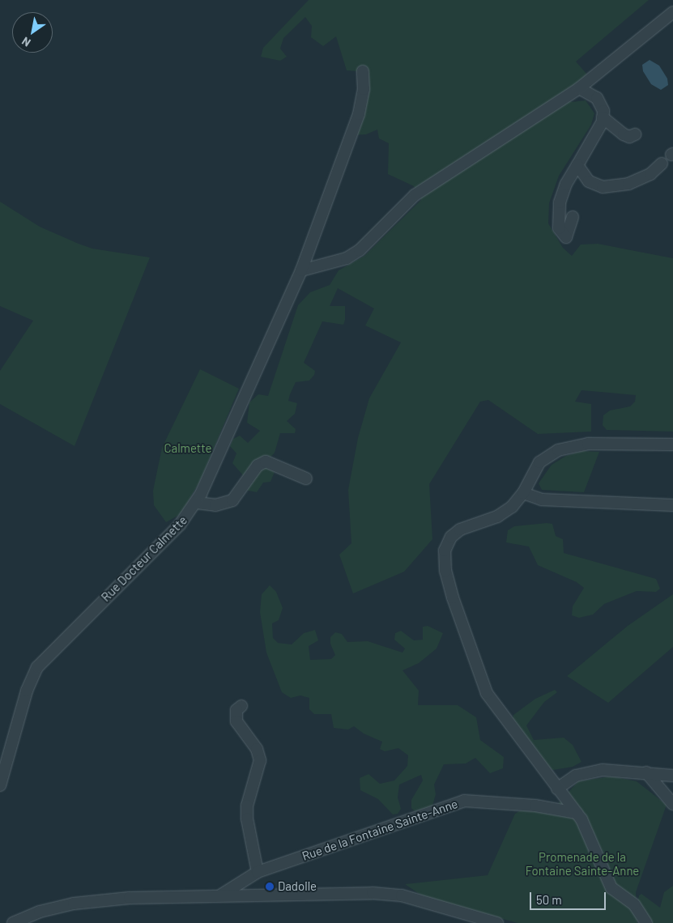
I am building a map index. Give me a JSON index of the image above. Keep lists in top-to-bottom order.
{
  "streets": {
    "street": ["Rue Docteur Calmette", "Rue de la Fontaine Sainte-Anne"]
  },
  "parks": ["Calmette", "Promenade de la Fontaine Sainte-Anne"],
  "places": ["Dadolle"],
  "scale_bar": "50 m",
  "north": "bottom left"
}
